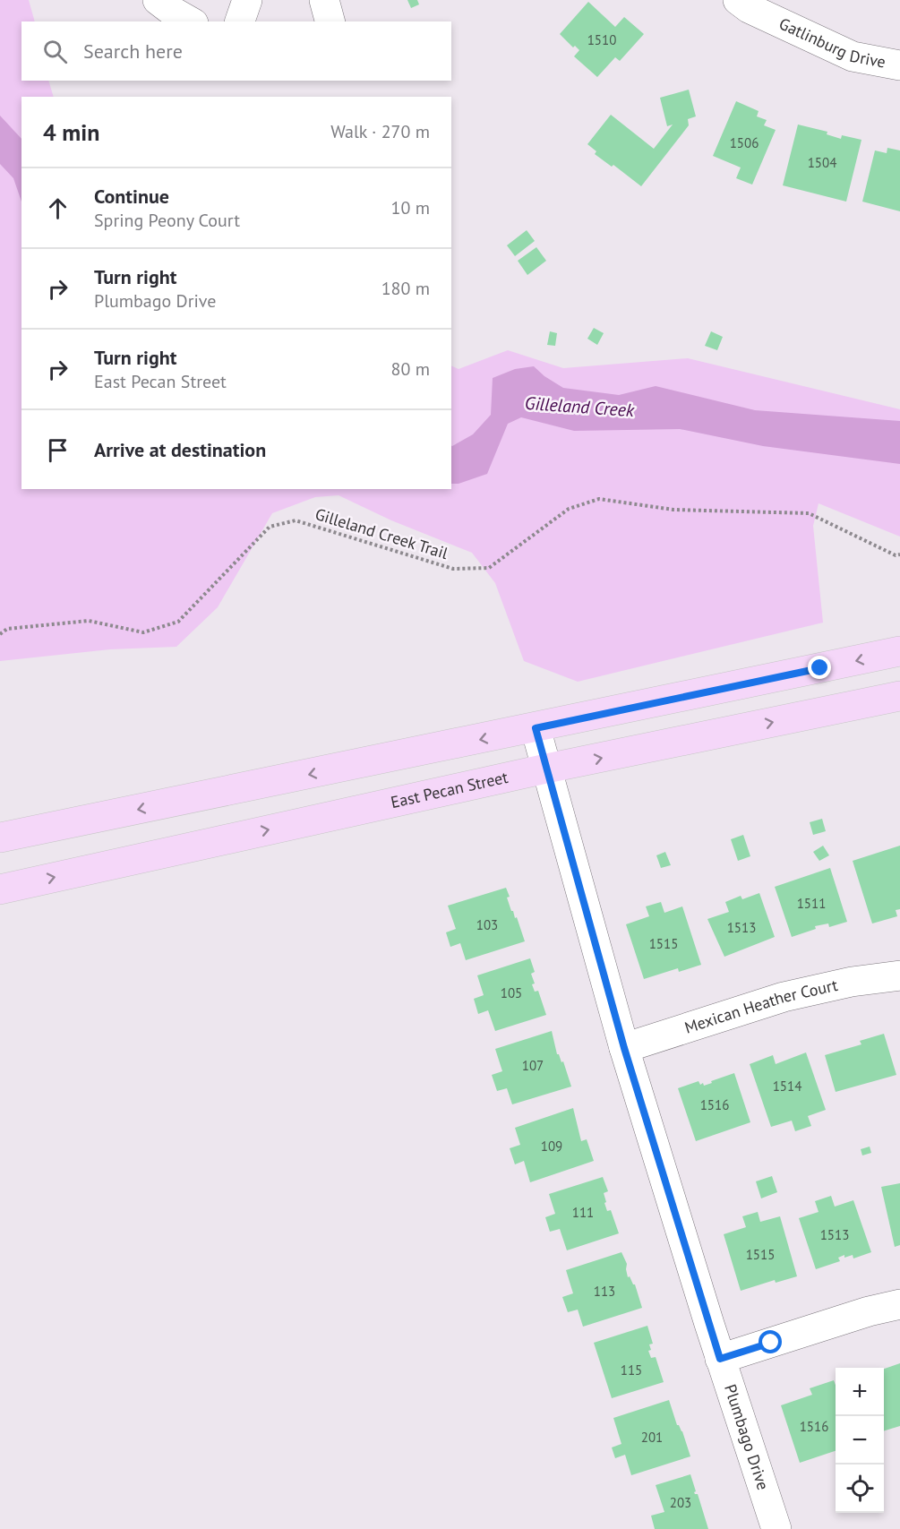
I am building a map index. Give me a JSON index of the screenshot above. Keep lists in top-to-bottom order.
{
  "streets": {
    "main road": ["East Pecan Street"],
    "street": ["Gatlinburg Drive", "Mexican Heather Court", "Plumbago Drive"],
    "path": ["Gilleland Creek Trail"]
  },
  "crossings": [
    ["East Pecan Street", "Plumbago Drive"],
    ["Mexican Heather Court", "Plumbago Drive"]
  ],
  "water": ["Gilleland Creek"],
  "house_numbers": [
    "1510",
    "1506",
    "1504",
    "1511",
    "103",
    "1513",
    "1515",
    "105",
    "107",
    "1514",
    "1516",
    "109",
    "111",
    "1513",
    "1515",
    "113",
    "115",
    "1516",
    "201",
    "203"
  ],
  "page": {
    "search": "Search here",
    "heading": ["4 min", "Walk · 270 m"],
    "list": [
      ["Continue", "Spring Peony Court", "10 m"],
      ["Turn right", "Plumbago Drive", "180 m"],
      ["Turn right", "East Pecan Street", "80 m"],
      "Arrive at destination"
    ],
    "map_buttons": ["+", "−"]
  }
}
